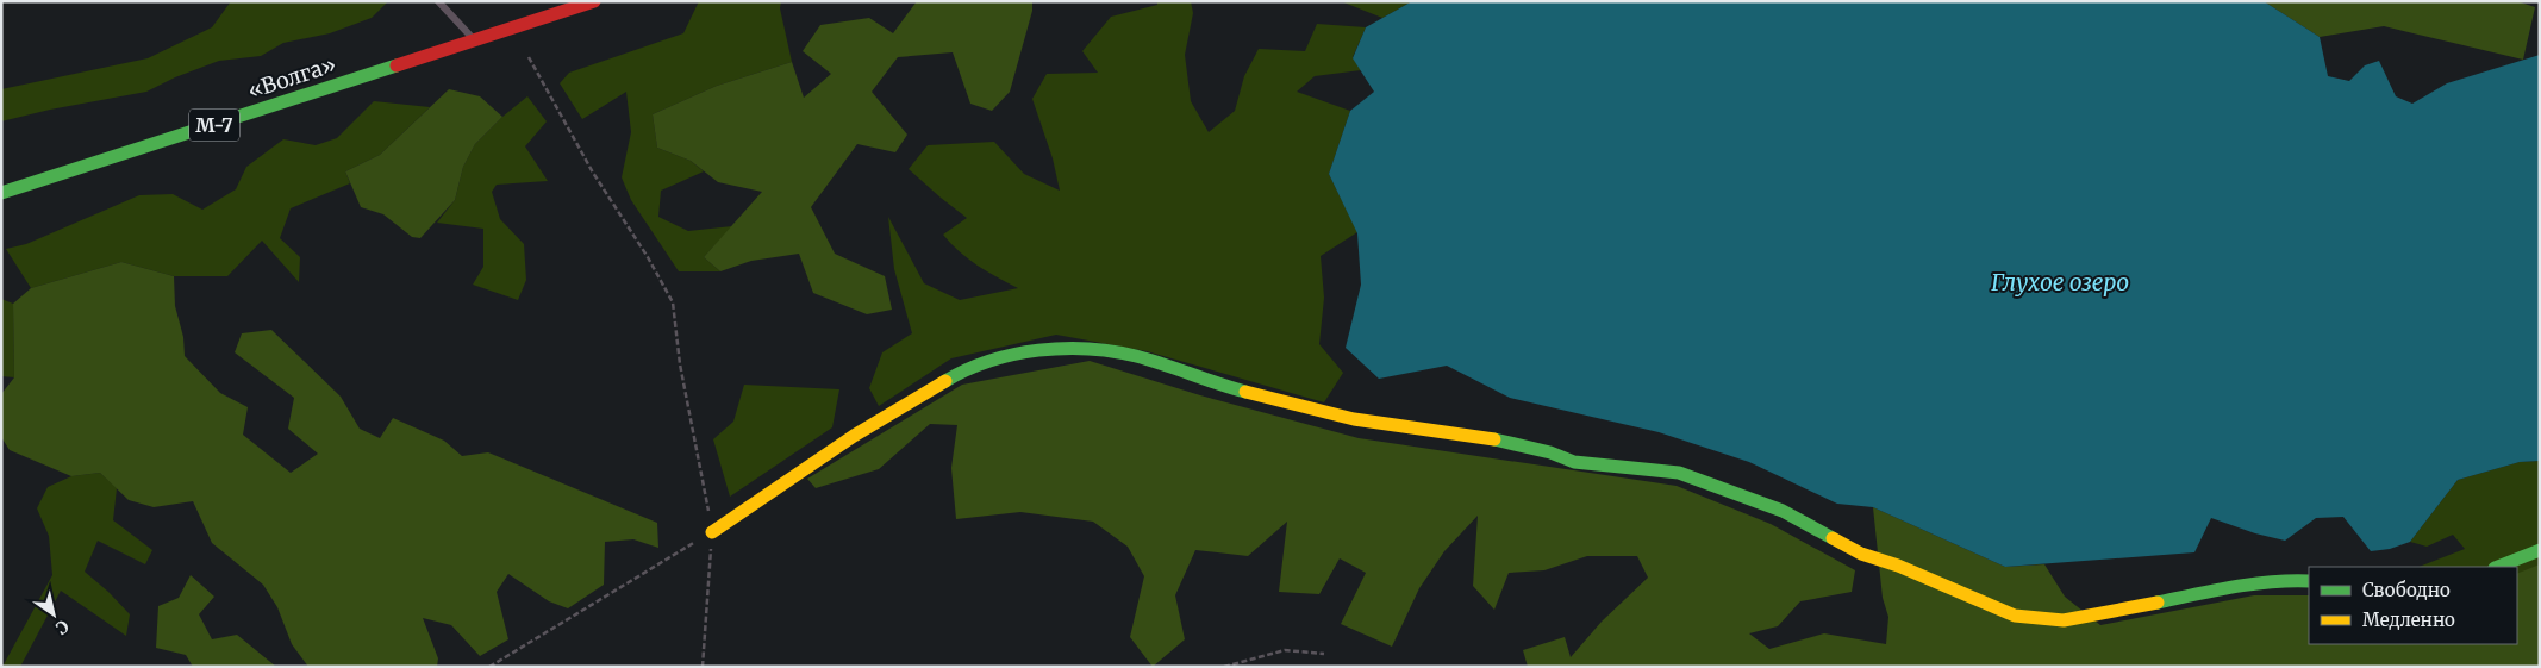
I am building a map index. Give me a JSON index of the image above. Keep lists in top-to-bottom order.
{
  "streets": {
    "main road": ["«Волга»", "М-7"]
  },
  "water": ["Глухое озеро"],
  "legend": ["Свободно", "Медленно"],
  "north": "bottom right"
}
